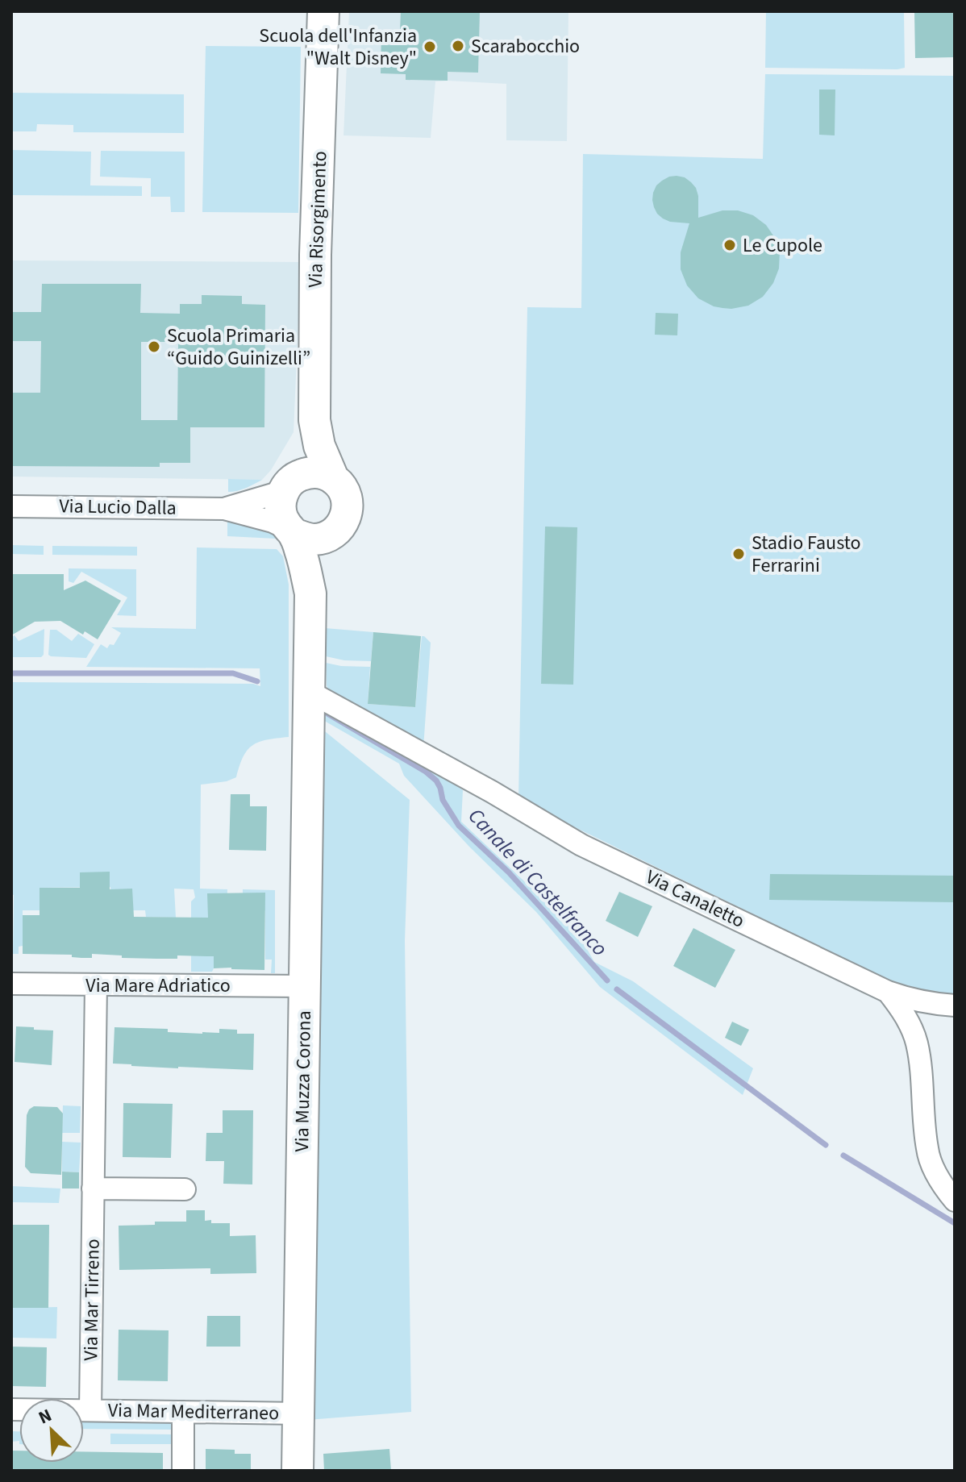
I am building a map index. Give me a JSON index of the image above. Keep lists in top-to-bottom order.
{
  "streets": {
    "street": [
      "Via Risorgimento",
      "Via Lucio Dalla",
      "Via Canaletto",
      "Via Mare Adriatico",
      "Via Muzza Corona",
      "Via Mar Tirreno",
      "Via Mar Mediterraneo"
    ]
  },
  "crossings": [
    ["Via Risorgimento", "Via Lucio Dalla"],
    ["Via Risorgimento", "Via Canaletto"],
    ["Via Risorgimento", "Via Muzza Corona"],
    ["Via Canaletto", "Via Muzza Corona"],
    ["Via Mare Adriatico", "Via Muzza Corona"],
    ["Via Mare Adriatico", "Via Mar Tirreno"],
    ["Via Muzza Corona", "Via Mar Mediterraneo"],
    ["Via Mar Tirreno", "Via Mar Mediterraneo"]
  ],
  "water": ["Canale di Castelfranco"],
  "places": [
    "Scarabocchio",
    "Scuola dell'Infanzia \"Walt Disney\"",
    "Le Cupole",
    "Scuola Primaria “Guido Guinizelli”",
    "Stadio Fausto Ferrarini"
  ],
  "north": "top left"
}
